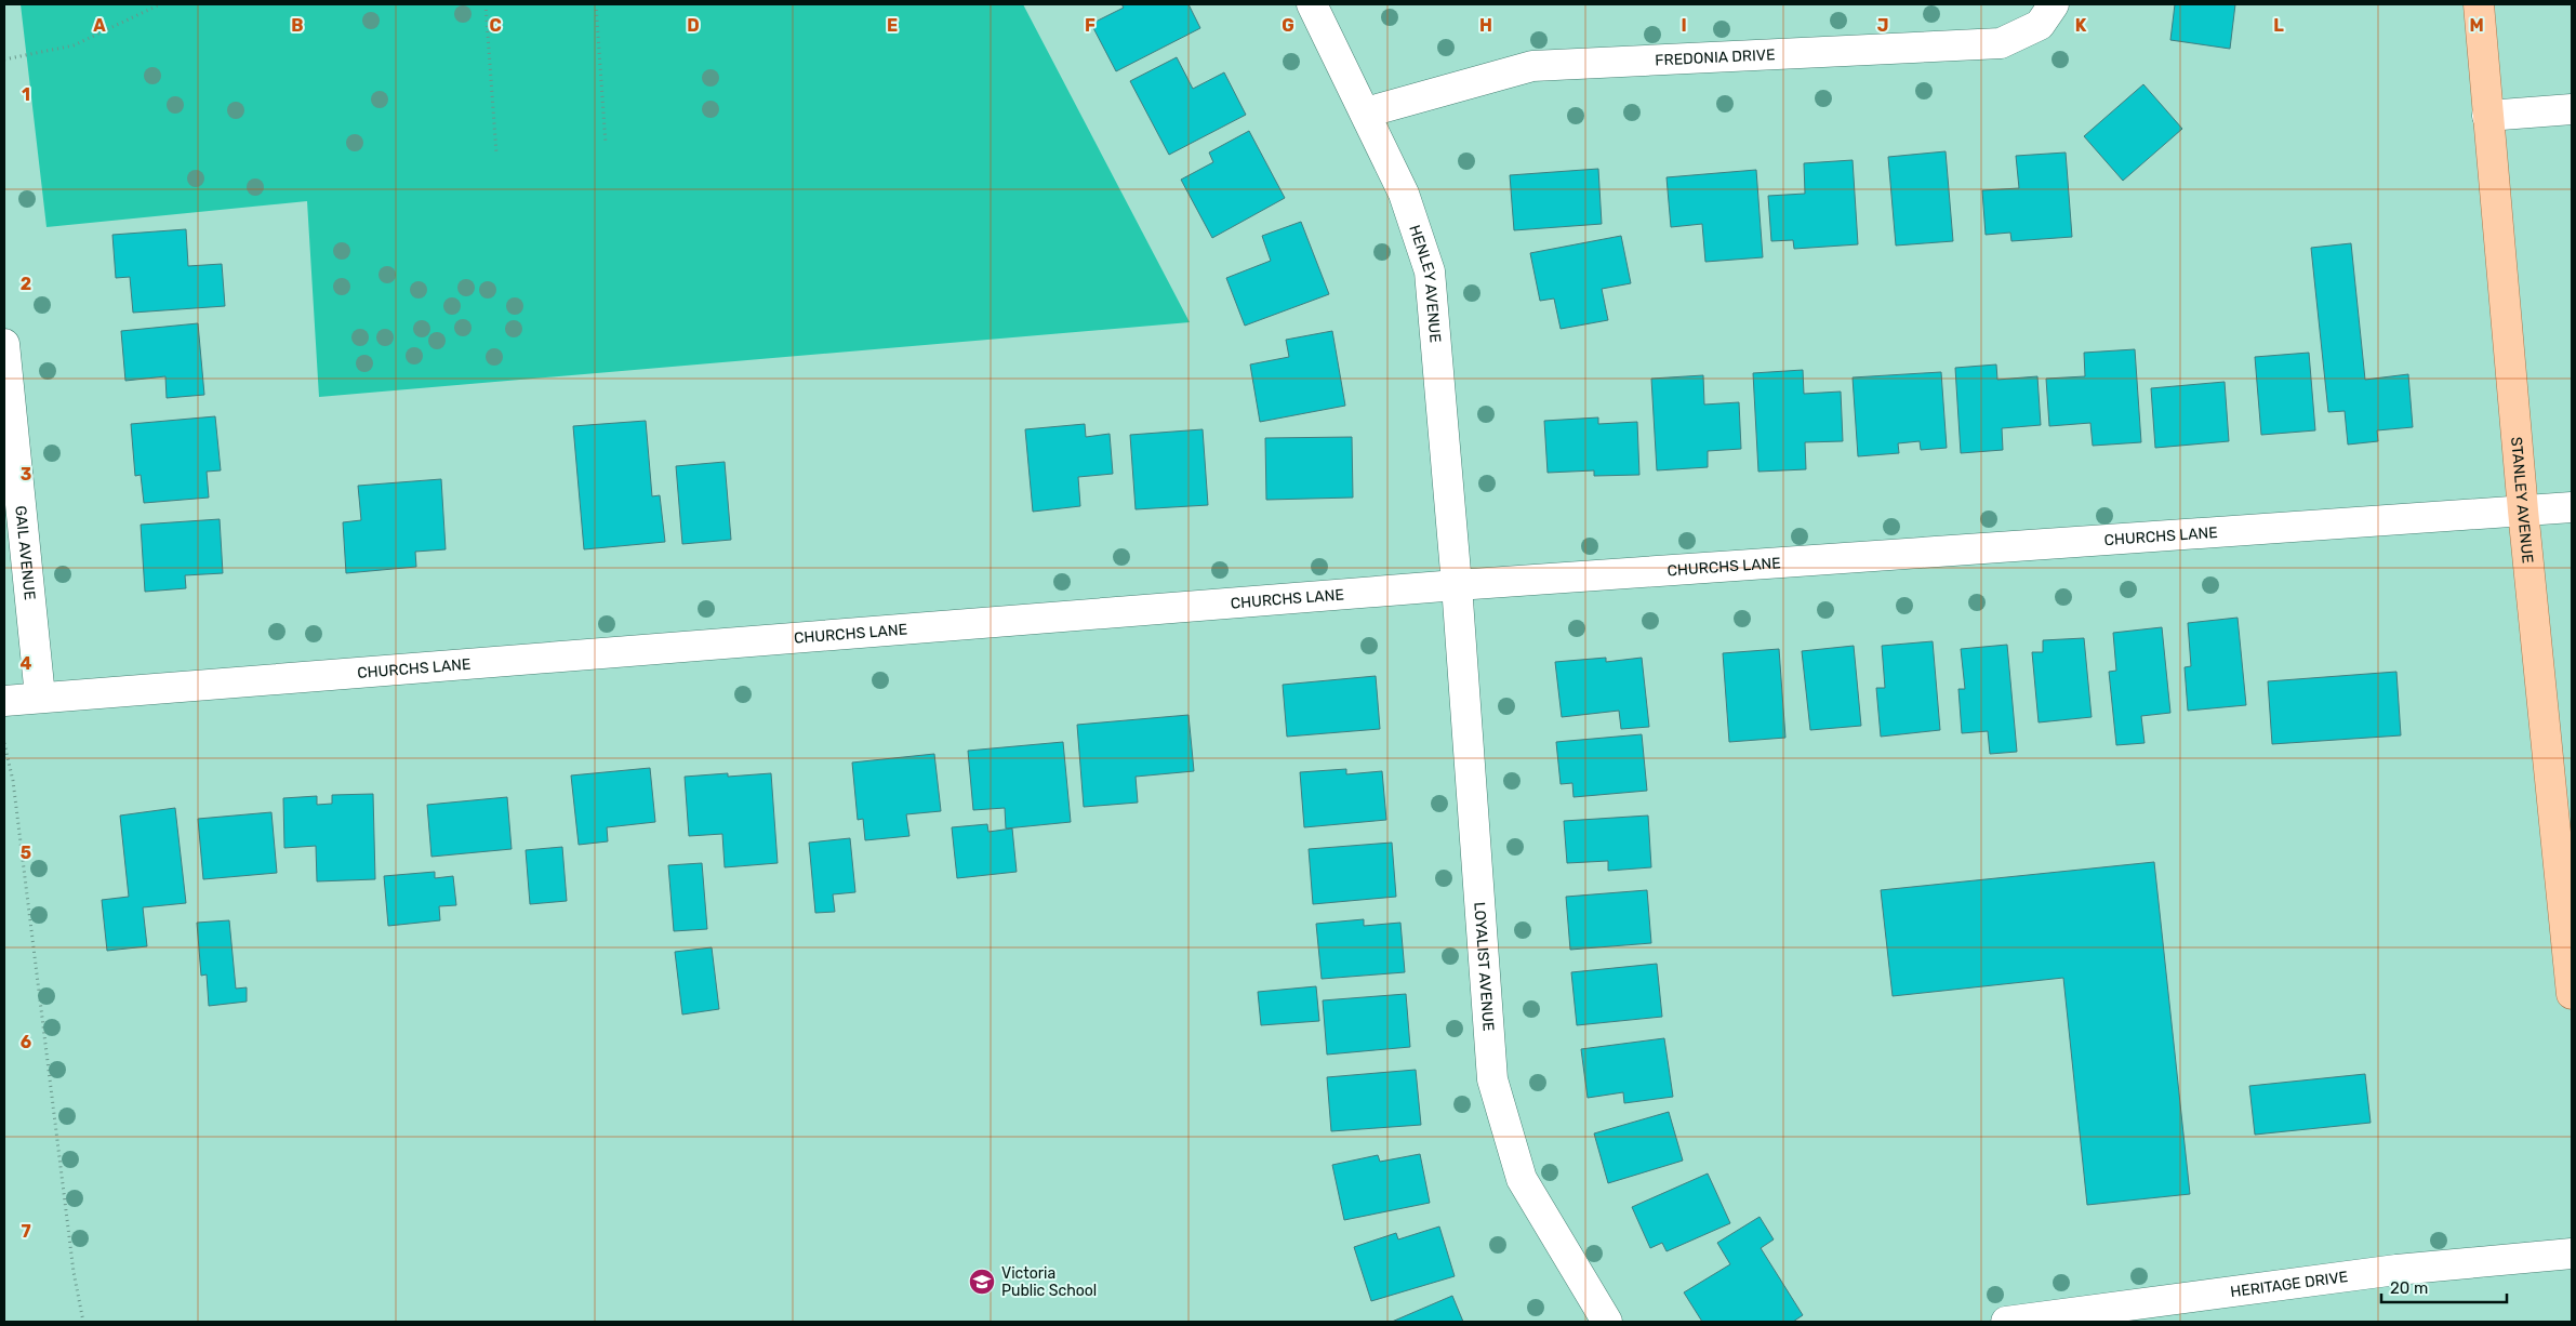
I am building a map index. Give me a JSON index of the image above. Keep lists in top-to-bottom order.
{
  "streets": {
    "main road": ["STANLEY AVENUE"],
    "street": [
      "FREDONIA DRIVE",
      "HENLEY AVENUE",
      "CHURCHS LANE",
      "GAIL AVENUE",
      "LOYALIST AVENUE",
      "HERITAGE DRIVE"
    ]
  },
  "crossings": [
    ["FREDONIA DRIVE", "HENLEY AVENUE"],
    ["HENLEY AVENUE", "CHURCHS LANE"],
    ["HENLEY AVENUE", "LOYALIST AVENUE"],
    ["STANLEY AVENUE", "CHURCHS LANE"],
    ["CHURCHS LANE", "GAIL AVENUE"],
    ["CHURCHS LANE", "LOYALIST AVENUE"]
  ],
  "places": {
    "school or university": ["Victoria Public School"]
  },
  "scale_bar": "20 m",
  "grid": {
    "columns": [
      "A",
      "B",
      "C",
      "D",
      "E",
      "F",
      "G",
      "H",
      "I",
      "J",
      "K",
      "L",
      "M"
    ],
    "rows": [
      "1",
      "2",
      "3",
      "4",
      "5",
      "6",
      "7"
    ]
  }
}
